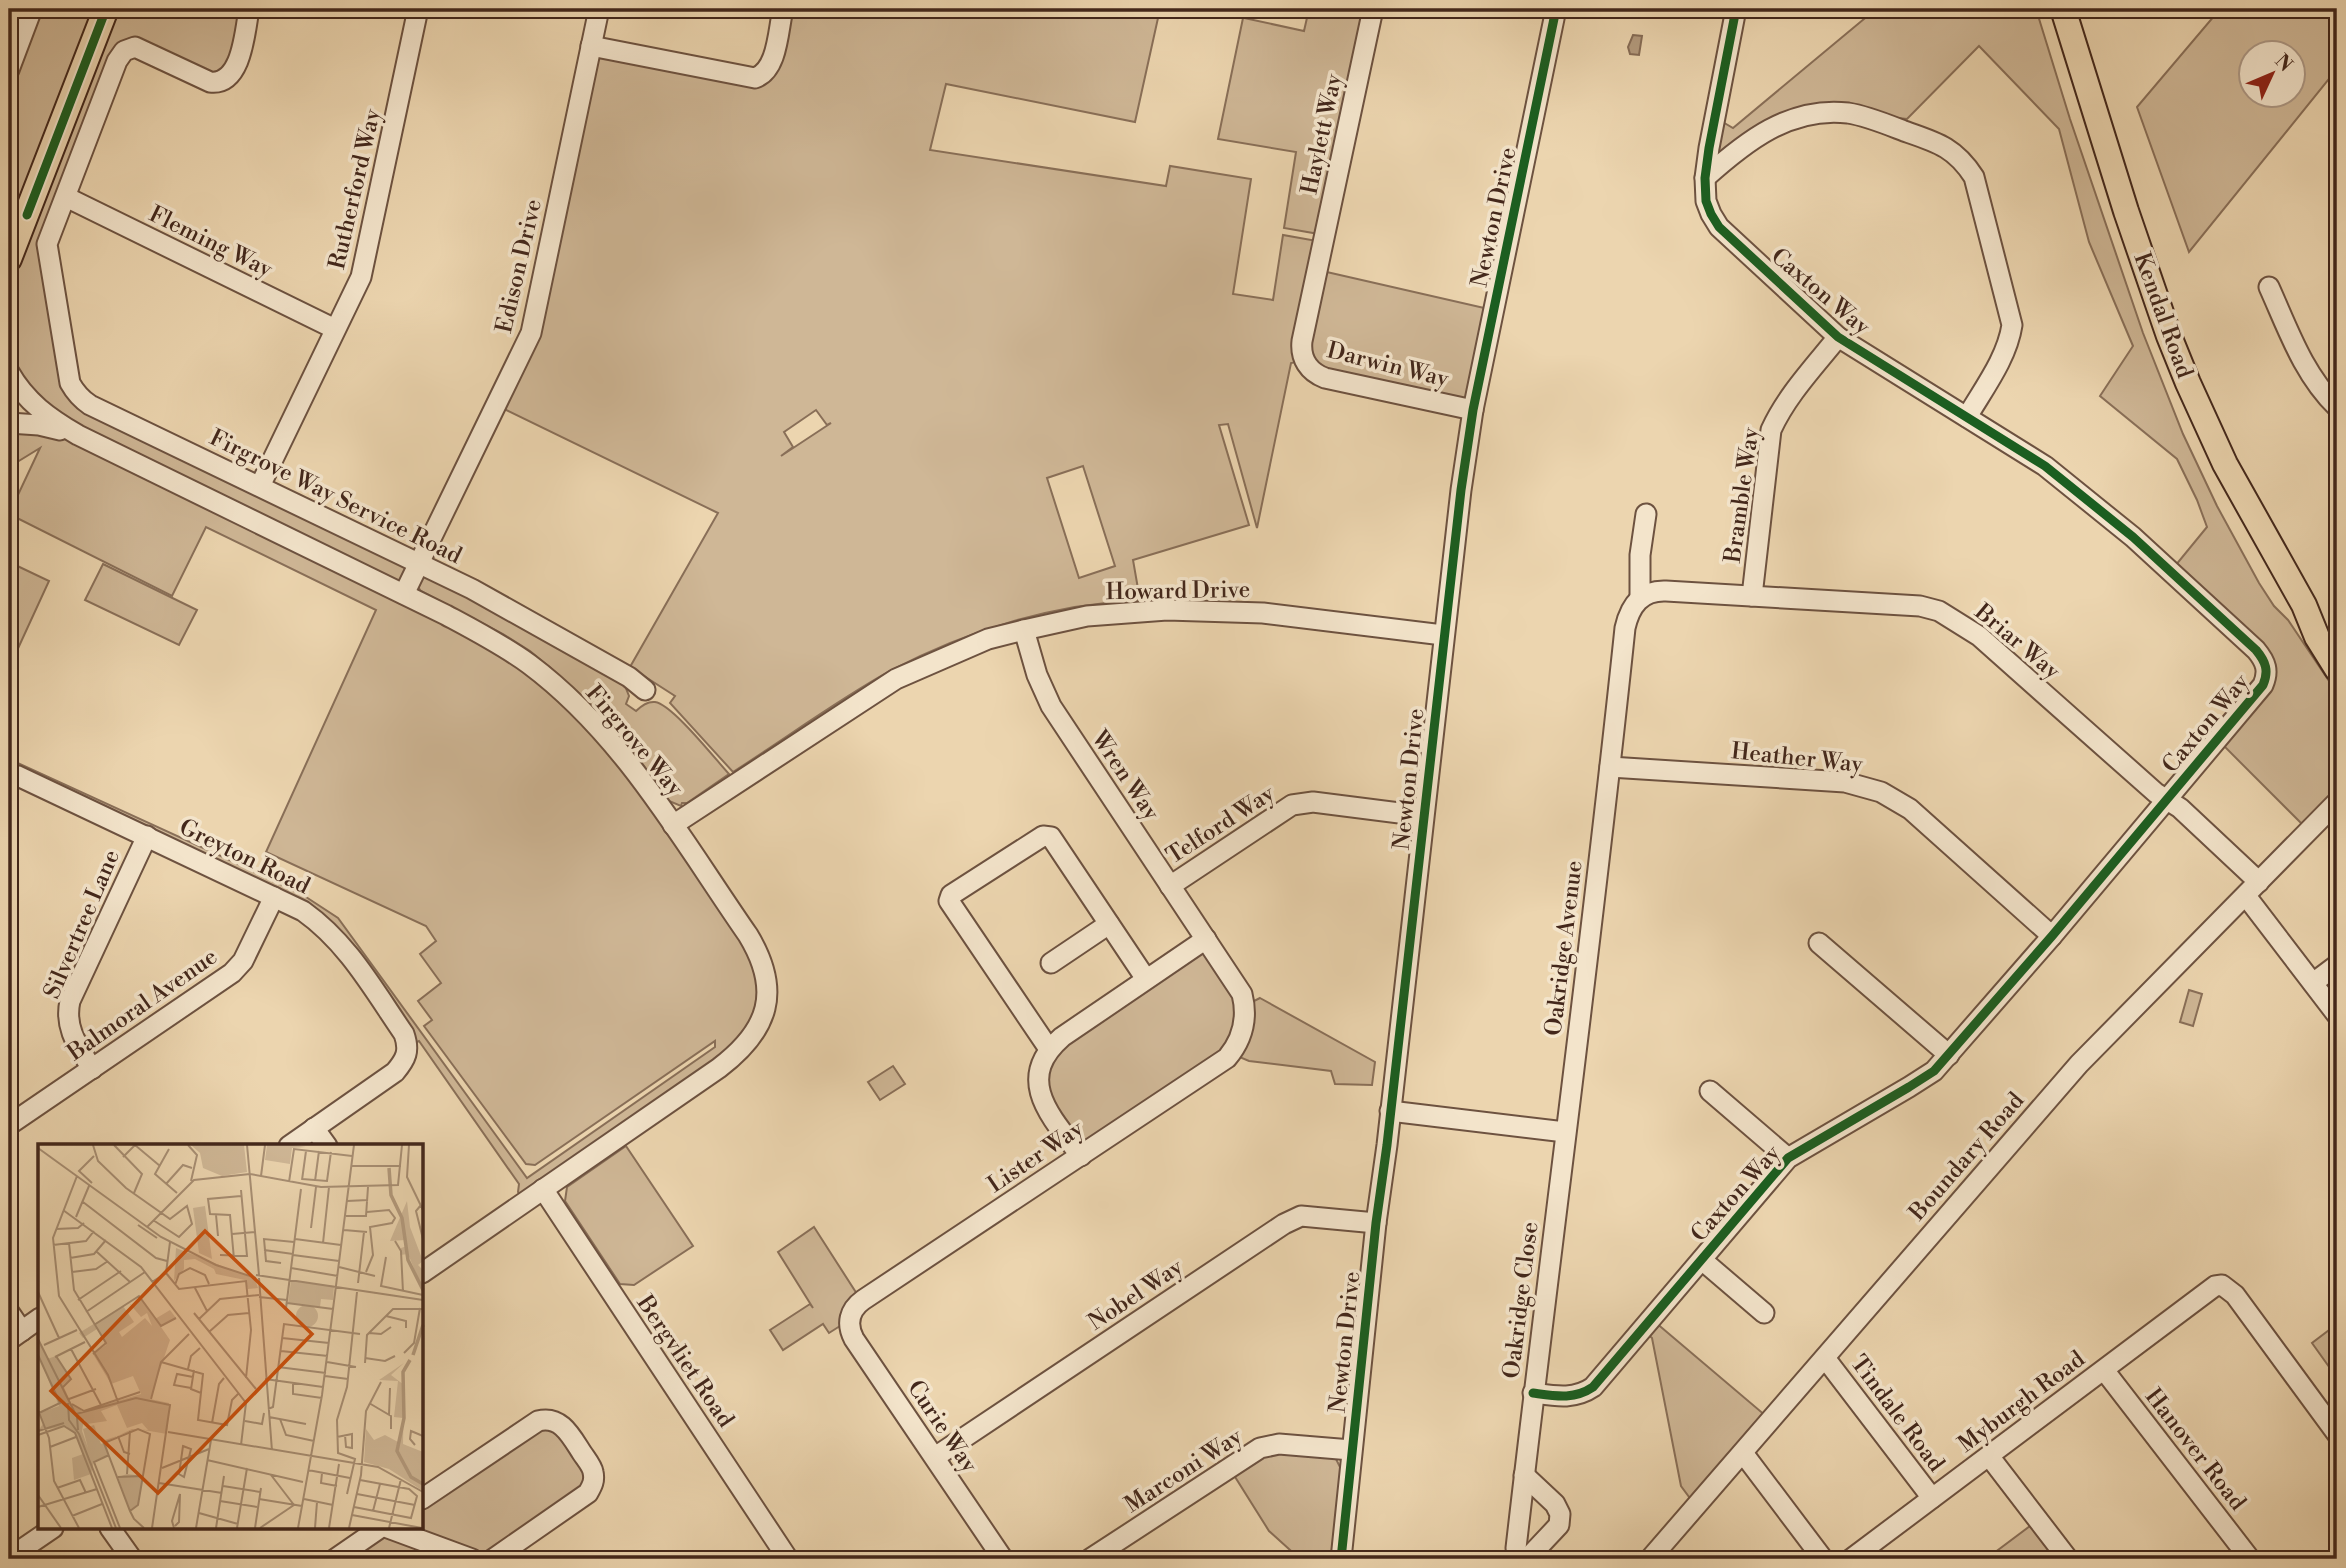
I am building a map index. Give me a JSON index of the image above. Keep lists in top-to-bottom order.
{
  "streets": {
    "main road": ["Kendal Road"],
    "street": [
      "Haylett Way",
      "Rutherford Way",
      "Newton Drive",
      "Fleming Way",
      "Edison Drive",
      "Caxton Way",
      "Darwin Way",
      "Bramble Way",
      "Firgrove Way Service Road",
      "Howard Drive",
      "Briar Way",
      "Firgrove Way",
      "Heather Way",
      "Wren Way",
      "Telford Way",
      "Greyton Road",
      "Silvertree Lane",
      "Oakridge Avenue",
      "Balmoral Avenue",
      "Lister Way",
      "Boundary Road",
      "Nobel Way",
      "Oakridge Close",
      "Bergvliet Road",
      "Myburgh Road",
      "Tindale Road",
      "Curie Way",
      "Hanover Road",
      "Marconi Way"
    ]
  },
  "crossings": [
    ["Haylett Way", "Darwin Way"],
    ["Rutherford Way", "Fleming Way"],
    ["Rutherford Way", "Firgrove Way Service Road"],
    ["Newton Drive", "Darwin Way"],
    ["Newton Drive", "Howard Drive"],
    ["Newton Drive", "Telford Way"],
    ["Newton Drive", "Nobel Way"],
    ["Newton Drive", "Marconi Way"],
    ["Fleming Way", "Firgrove Way Service Road"],
    ["Edison Drive", "Firgrove Way Service Road"],
    ["Edison Drive", "Firgrove Way"],
    ["Caxton Way", "Bramble Way"],
    ["Caxton Way", "Briar Way"],
    ["Caxton Way", "Heather Way"],
    ["Caxton Way", "Oakridge Close"],
    ["Bramble Way", "Briar Way"],
    ["Howard Drive", "Firgrove Way"],
    ["Howard Drive", "Wren Way"],
    ["Briar Way", "Oakridge Avenue"],
    ["Briar Way", "Boundary Road"],
    ["Firgrove Way", "Bergvliet Road"],
    ["Heather Way", "Oakridge Avenue"],
    ["Wren Way", "Telford Way"],
    ["Wren Way", "Lister Way"],
    ["Greyton Road", "Silvertree Lane"],
    ["Greyton Road", "Balmoral Avenue"],
    ["Silvertree Lane", "Balmoral Avenue"],
    ["Oakridge Avenue", "Oakridge Close"],
    ["Lister Way", "Curie Way"],
    ["Boundary Road", "Tindale Road"],
    ["Nobel Way", "Curie Way"],
    ["Myburgh Road", "Tindale Road"],
    ["Myburgh Road", "Hanover Road"]
  ],
  "north": "top right"
}
